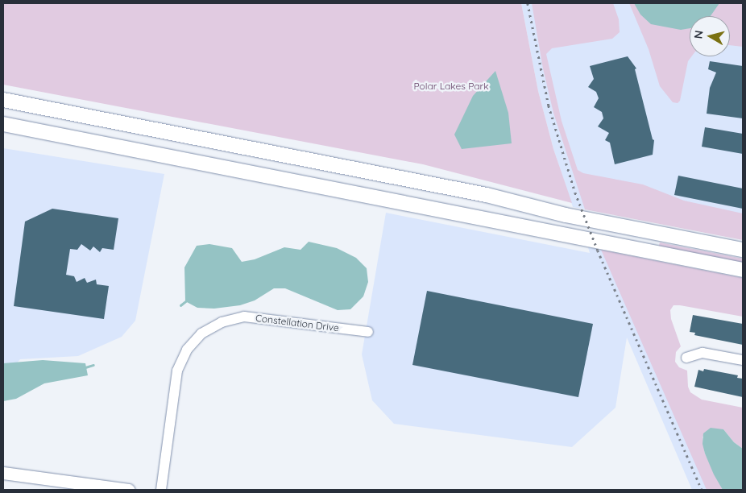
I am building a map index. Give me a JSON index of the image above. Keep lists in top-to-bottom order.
{
  "streets": {
    "street": ["Constellation Drive"]
  },
  "parks": ["Polar Lakes Park"],
  "north": "left"
}
